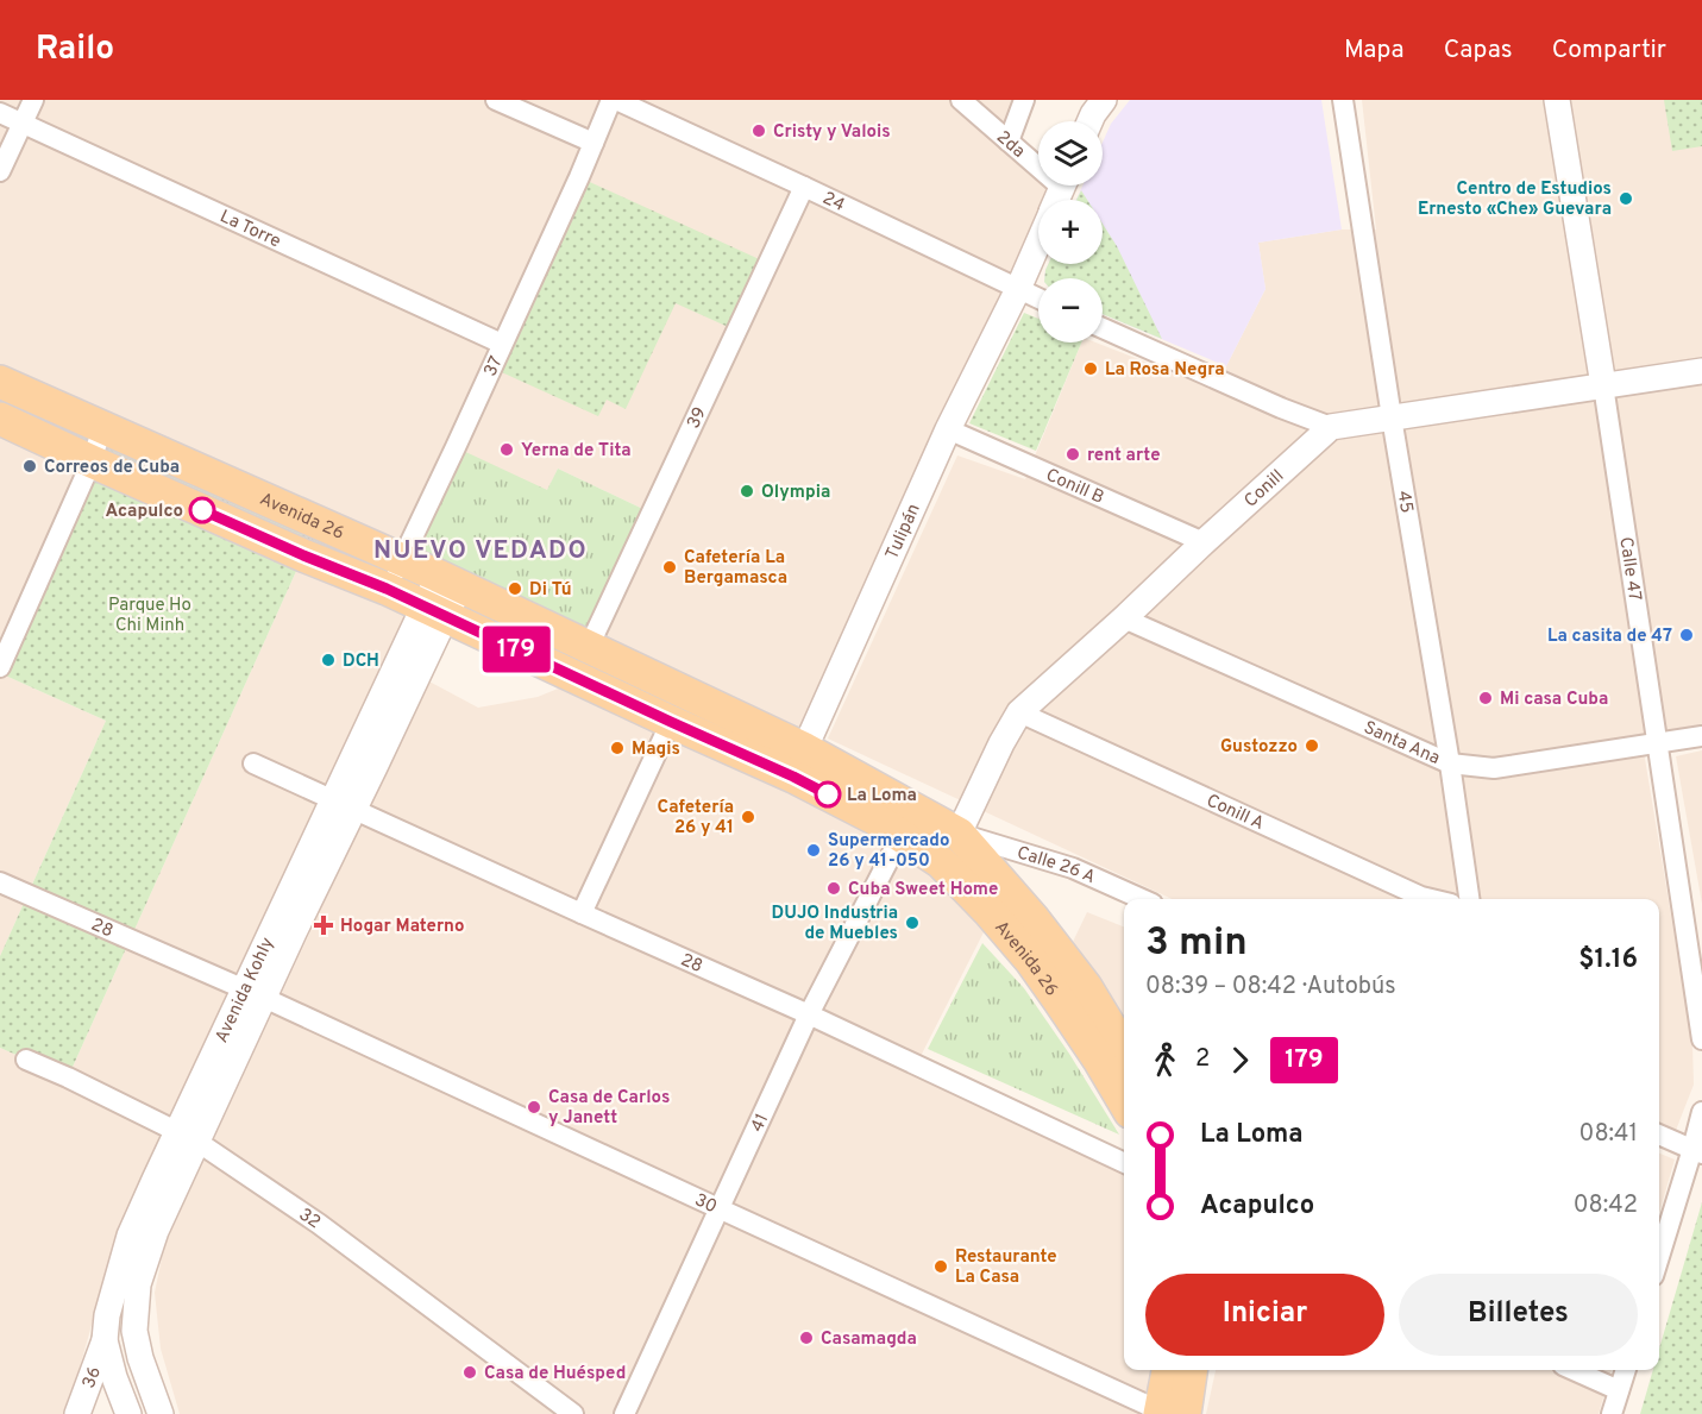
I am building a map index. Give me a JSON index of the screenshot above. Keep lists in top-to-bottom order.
{
  "streets": {
    "main road": ["Avenida 26"],
    "street": [
      "2da",
      "24",
      "La Torre",
      "37",
      "39",
      "Conill B",
      "Conill",
      "45",
      "Tulipán",
      "Calle 47",
      "Santa Ana",
      "Conill A",
      "Calle 26 A",
      "28",
      "Avenida Kohly",
      "41",
      "30",
      "32",
      "36"
    ]
  },
  "crossings": [
    ["24", "37"],
    ["24", "39"],
    ["24", "Tulipán"],
    ["La Torre", "37"],
    ["37", "Avenida 26"],
    ["39", "Avenida 26"],
    ["Conill B", "Conill"],
    ["Conill B", "Tulipán"],
    ["Conill", "Avenida 26"],
    ["Conill", "Santa Ana"],
    ["Conill", "Conill A"],
    ["Conill", "Calle 26 A"],
    ["45", "Santa Ana"],
    ["Avenida 26", "Tulipán"],
    ["Avenida 26", "Calle 26 A"],
    ["Avenida 26", "Avenida Kohly"],
    ["Avenida 26", "41"],
    ["Calle 47", "Santa Ana"],
    ["28", "Avenida Kohly"],
    ["28", "41"],
    ["28", "30"],
    ["Avenida Kohly", "30"],
    ["Avenida Kohly", "32"],
    ["Avenida Kohly", "36"],
    ["41", "30"]
  ],
  "districts": ["NUEVO VEDADO"],
  "parks": ["Parque Ho Chi Minh"],
  "places": {
    "other": [
      "Cristy y Valois",
      "Centro de Estudios Ernesto «Che» Guevara",
      "La Rosa Negra",
      "Yerna de Tita",
      "rent arte",
      "Correos de Cuba",
      "Olympia",
      "Acapulco",
      "Cafetería La Bergamasca",
      "Di Tú",
      "La casita de 47",
      "DCH",
      "Mi casa Cuba",
      "Gustozzo",
      "Magis",
      "La Loma",
      "Cafetería 26 y 41",
      "Supermercado 26 y 41-050",
      "Cuba Sweet Home",
      "DUJO Industria de Muebles",
      "Casa de Carlos y Janett",
      "Restaurante La Casa",
      "Casamagda",
      "Casa de Huésped"
    ],
    "health": ["Hogar Materno"]
  },
  "lines": ["bus line 179"],
  "page": {
    "header": "Railo",
    "nav": ["Mapa", "Capas", "Compartir"],
    "on_map": "179",
    "map_buttons": ["+", "−"],
    "heading": ["3 min", "08:39 – 08:42 · Autobús", "$1.16"],
    "legs": ["2", "179"],
    "list": [
      {
        "name": "La Loma",
        "value": "08:41"
      },
      {
        "name": "Acapulco",
        "value": "08:42"
      }
    ],
    "buttons": ["Iniciar", "Billetes"]
  }
}
